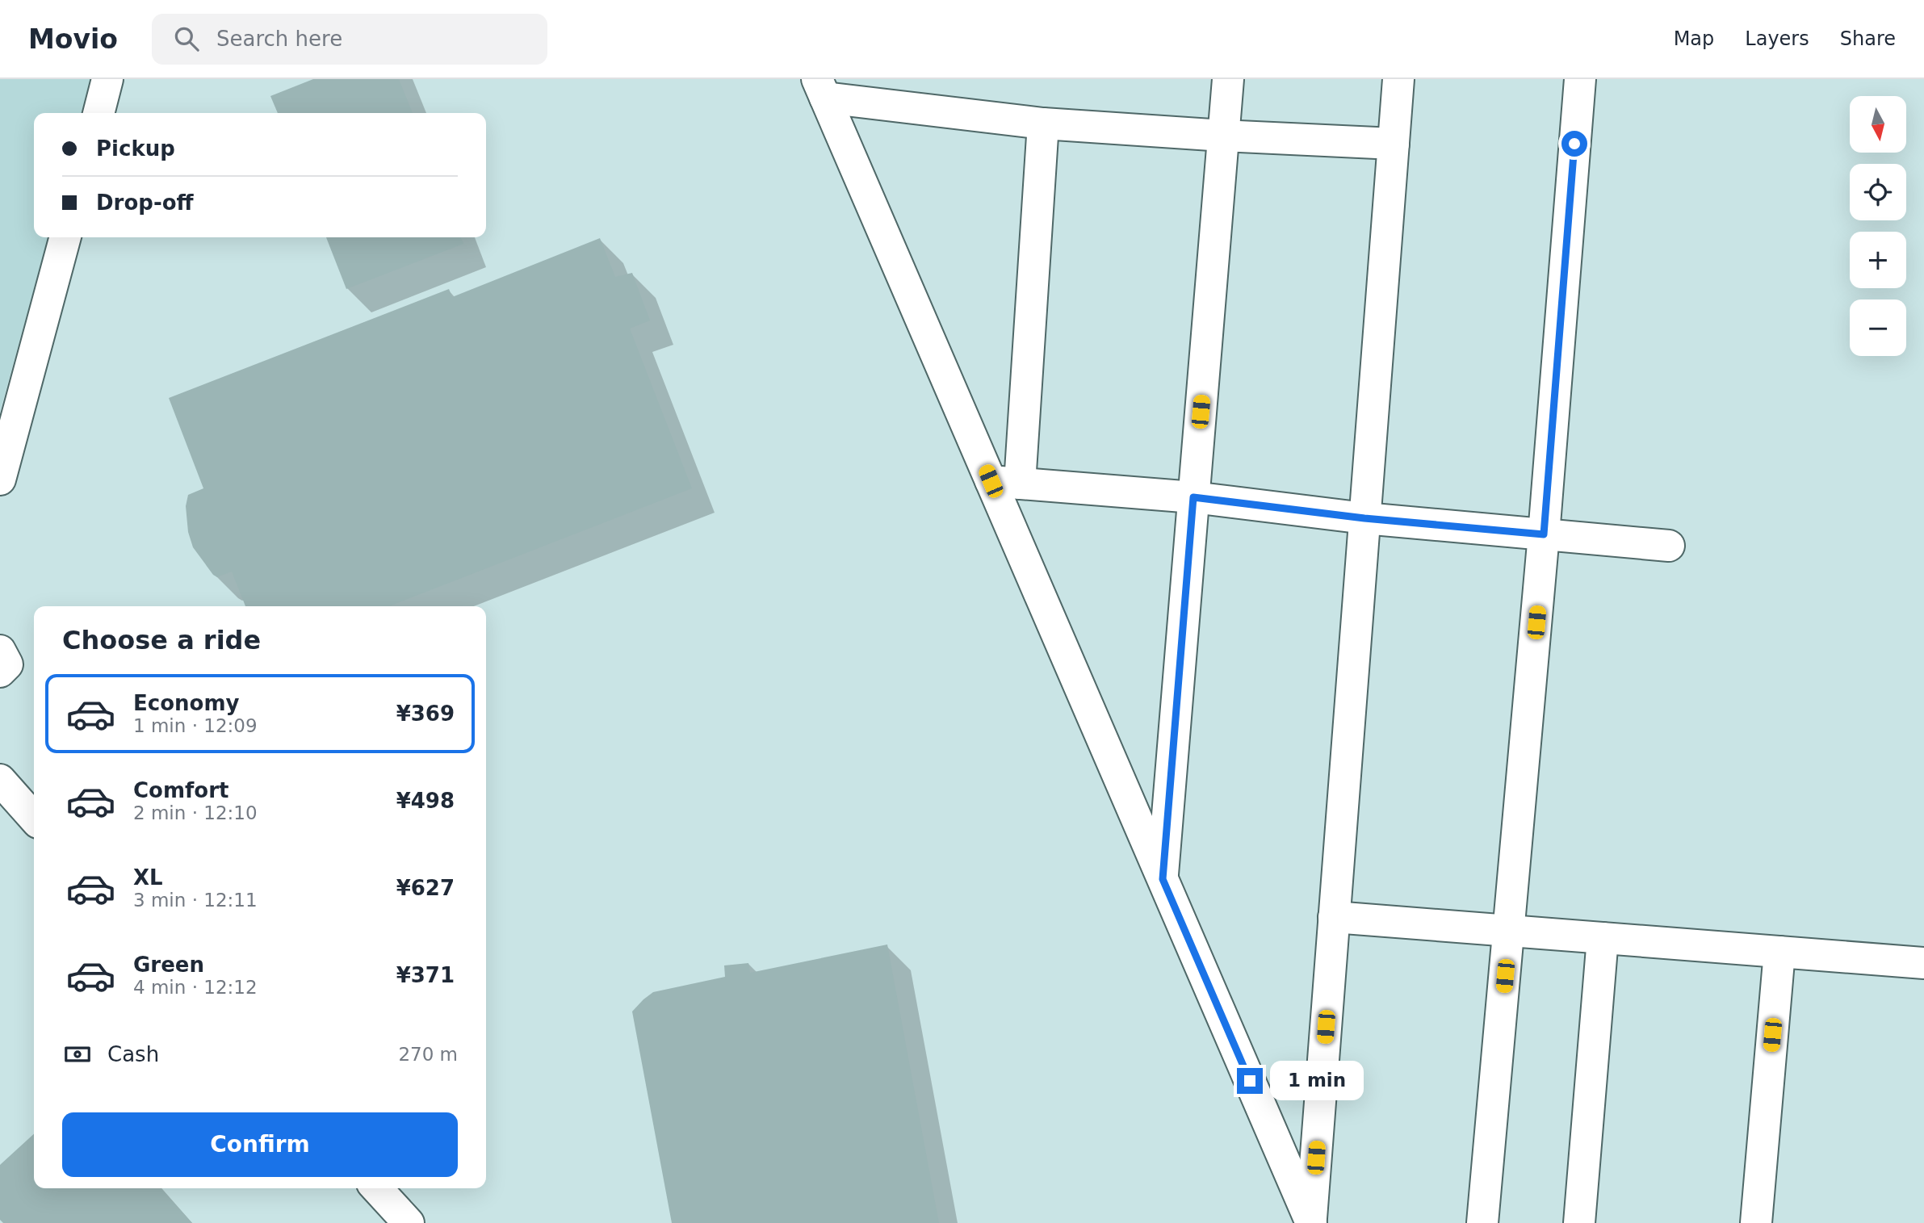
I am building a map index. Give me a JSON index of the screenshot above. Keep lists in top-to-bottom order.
{
  "north": "bottom",
  "page": {
    "header": "Movio",
    "search": "Search here",
    "nav": ["Map", "Layers", "Share"],
    "map_buttons": ["+", "−"],
    "banner": ["Pickup", "Drop-off"],
    "heading": "Choose a ride",
    "list": [
      {
        "name": "Economy",
        "note": "1 min · 12:09",
        "value": "¥369"
      },
      {
        "name": "Comfort",
        "note": "2 min · 12:10",
        "value": "¥498"
      },
      {
        "name": "XL",
        "note": "3 min · 12:11",
        "value": "¥627"
      },
      {
        "name": "Green",
        "note": "4 min · 12:12",
        "value": "¥371"
      }
    ],
    "pay": ["Cash", "270 m"],
    "bubble": "1 min",
    "buttons": "Confirm"
  }
}
